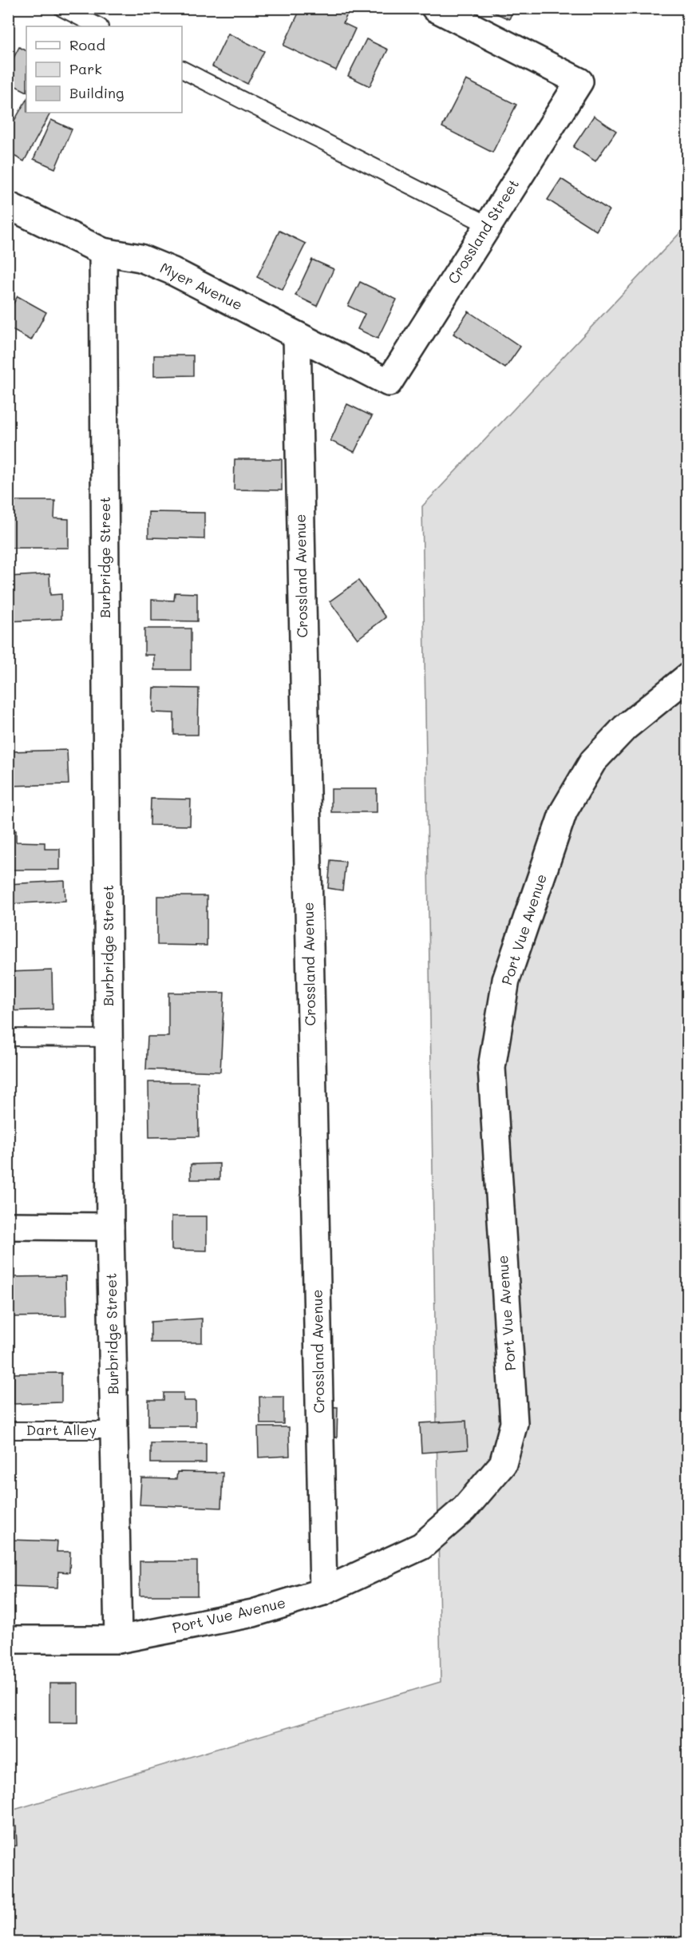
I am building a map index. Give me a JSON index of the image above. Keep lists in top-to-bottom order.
{
  "streets": {
    "street": [
      "Crossland Street",
      "Myer Avenue",
      "Burbridge Street",
      "Crossland Avenue",
      "Port Vue Avenue"
    ],
    "lane": ["Dart Alley"]
  },
  "crossings": [
    ["Crossland Street", "Myer Avenue"],
    ["Myer Avenue", "Burbridge Street"],
    ["Myer Avenue", "Crossland Avenue"],
    ["Burbridge Street", "Port Vue Avenue"],
    ["Burbridge Street", "Dart Alley"],
    ["Crossland Avenue", "Port Vue Avenue"]
  ],
  "legend": ["Road", "Park", "Building"]
}
